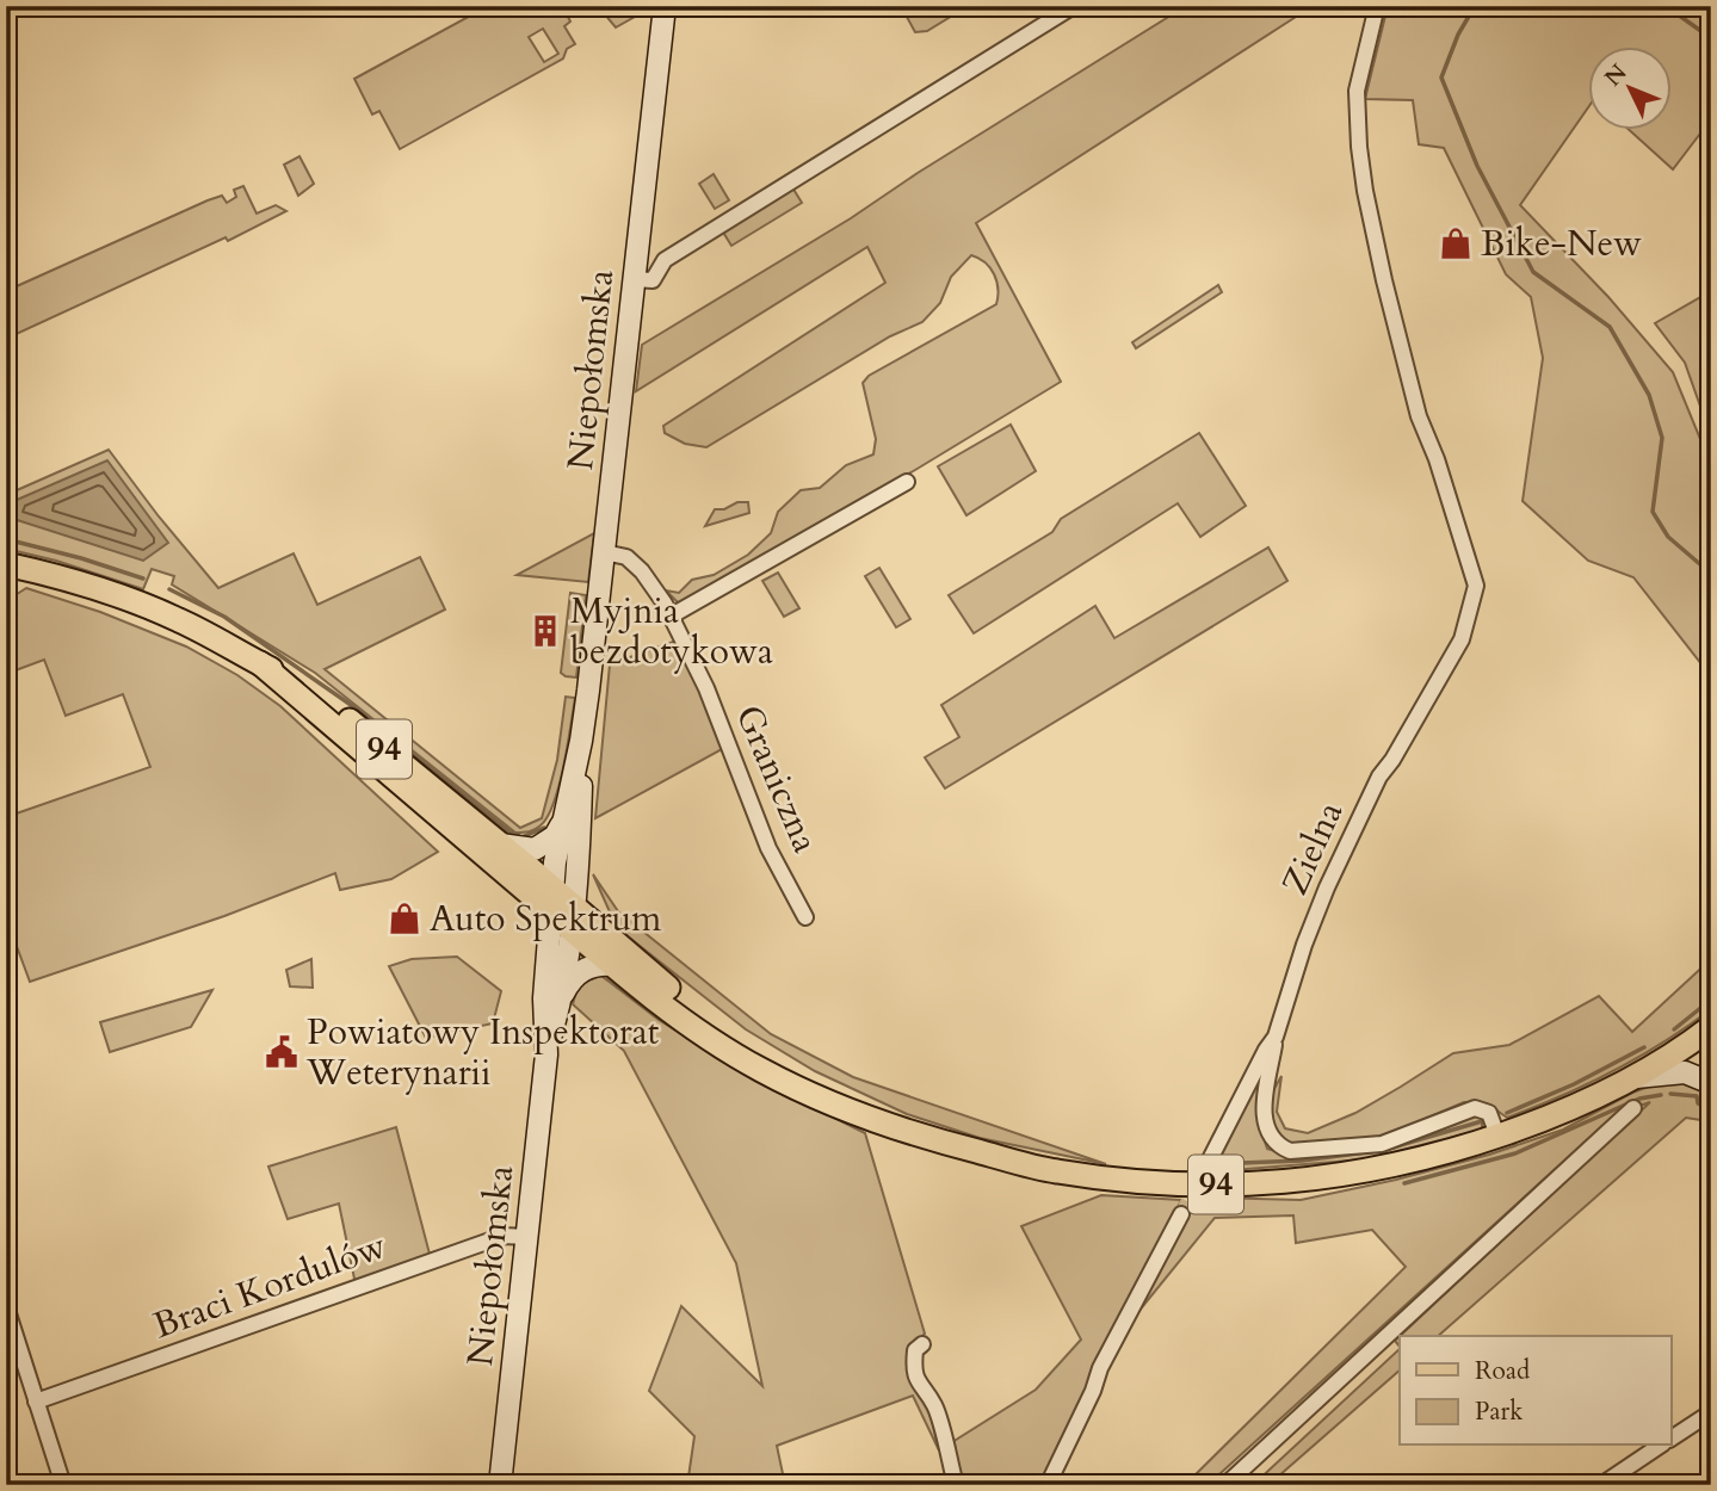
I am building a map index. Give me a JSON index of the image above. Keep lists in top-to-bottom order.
{
  "streets": {
    "main road": ["Niepołomska", "94"],
    "street": ["Graniczna", "Zielna", "Braci Kordulów"]
  },
  "crossings": [
    ["Niepołomska", "94"],
    ["Niepołomska", "Graniczna"],
    ["Niepołomska", "Braci Kordulów"]
  ],
  "places": {
    "shop": ["Bike-New", "Auto Spektrum"],
    "building": ["Myjnia bezdotykowa"],
    "public building": ["Powiatowy Inspektorat Weterynarii"]
  },
  "legend": ["Road", "Park"],
  "north": "top left"
}
